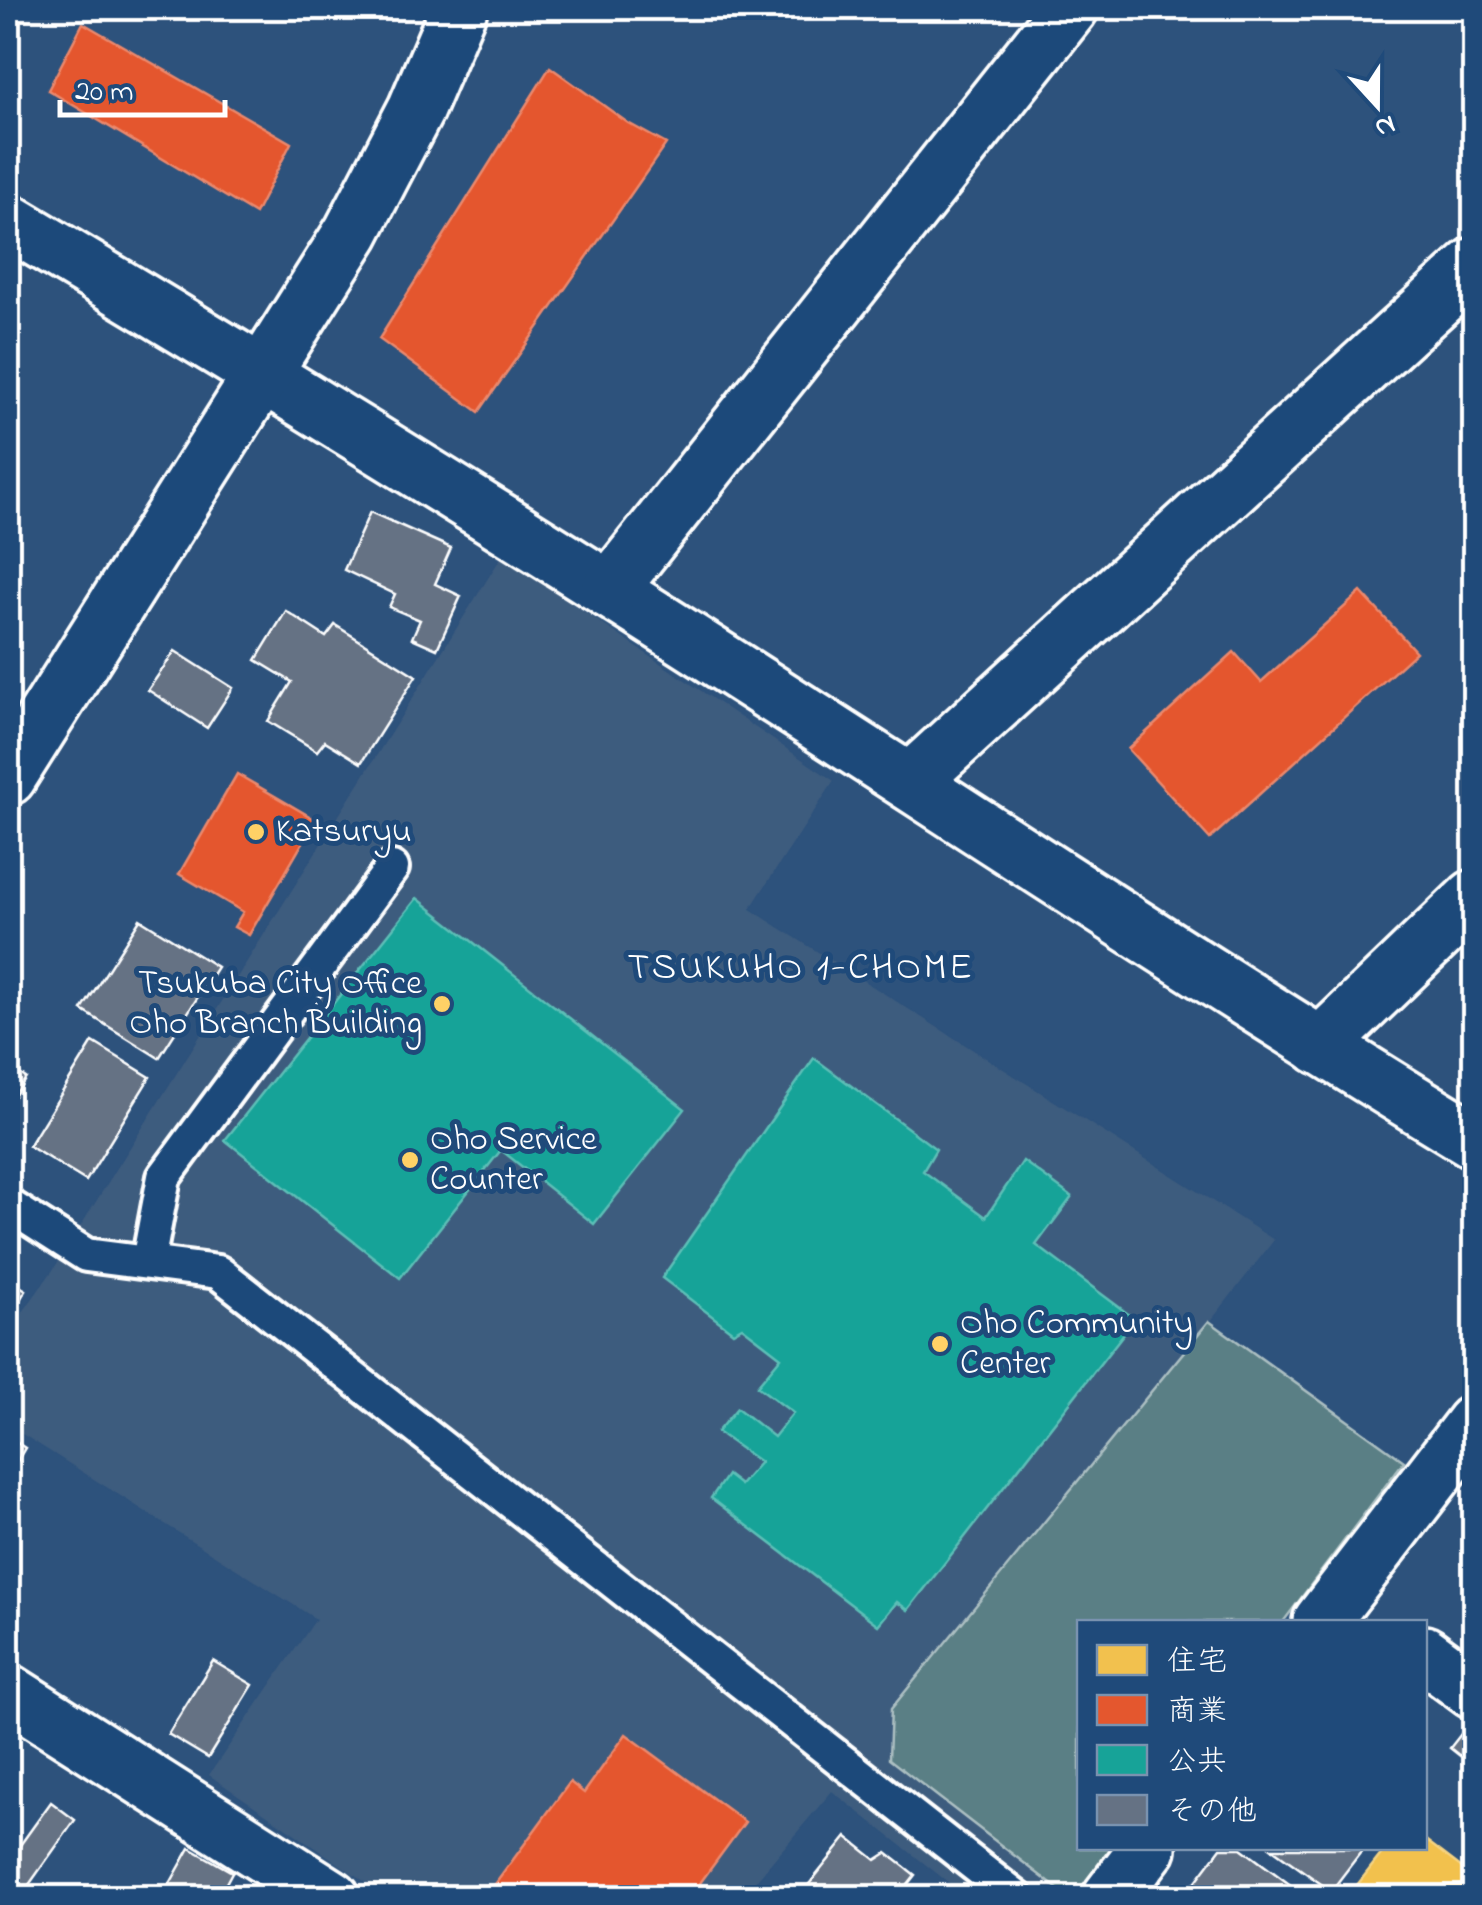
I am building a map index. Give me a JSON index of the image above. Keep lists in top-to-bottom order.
{
  "districts": ["TSUKUHO 1-CHOME"],
  "places": [
    "Katsuryu",
    "Tsukuba City Office Oho Branch Building",
    "Oho Service Counter",
    "Oho Community Center"
  ],
  "legend": [
    "住宅",
    "商業",
    "公共",
    "その他"
  ],
  "scale_bar": "20 m",
  "north": "bottom"
}
